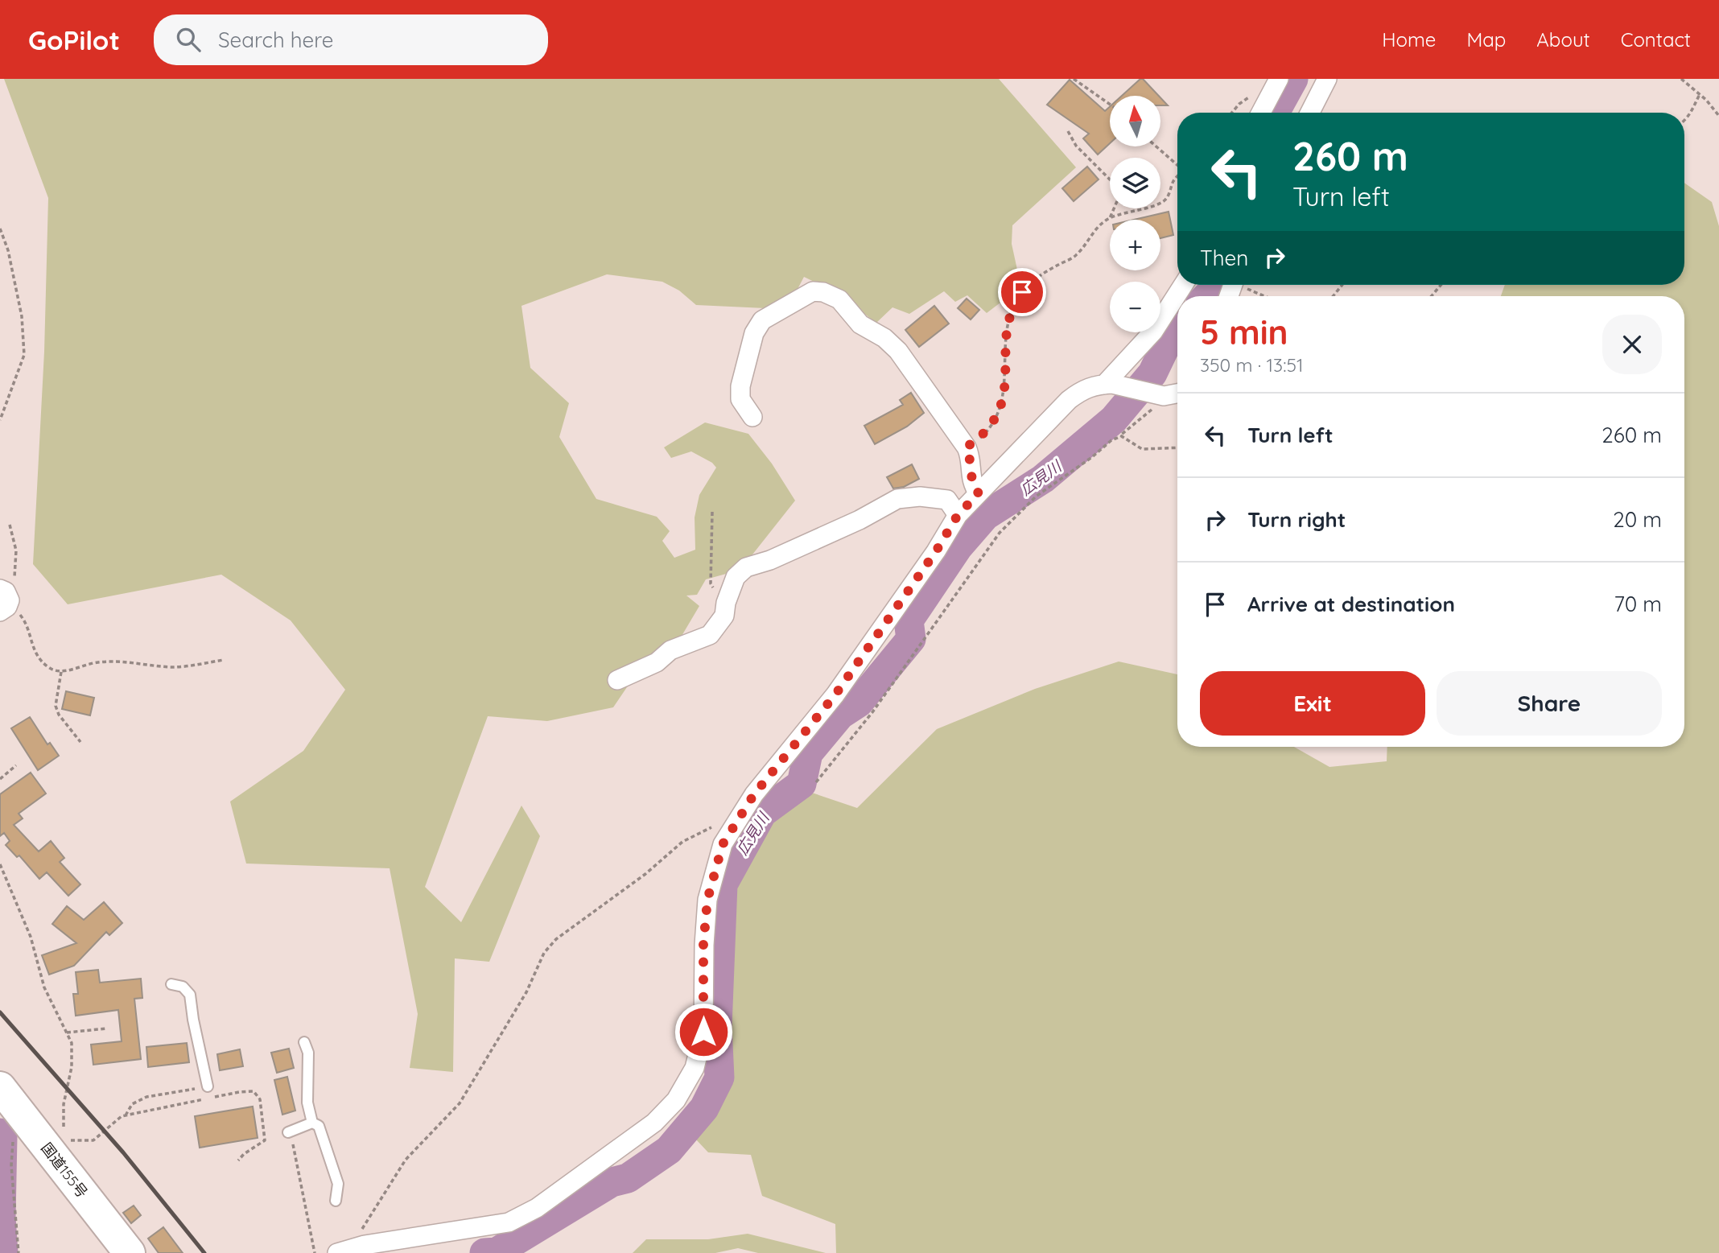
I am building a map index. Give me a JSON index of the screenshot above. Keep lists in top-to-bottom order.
{
  "streets": {
    "highway": ["国道155号"]
  },
  "water": ["広見川"],
  "north": "top",
  "page": {
    "header": "GoPilot",
    "search": "Search here",
    "nav": [
      "Home",
      "Map",
      "About",
      "Contact"
    ],
    "map_buttons": ["+", "−"],
    "turn": ["260 m", "Turn left"],
    "then": "Then",
    "heading": ["5 min", "350 m · 13:51"],
    "list": [
      {
        "name": "Turn left",
        "value": "260 m"
      },
      {
        "name": "Turn right",
        "value": "20 m"
      },
      {
        "name": "Arrive at destination",
        "value": "70 m"
      }
    ],
    "buttons": ["Exit", "Share"]
  }
}
